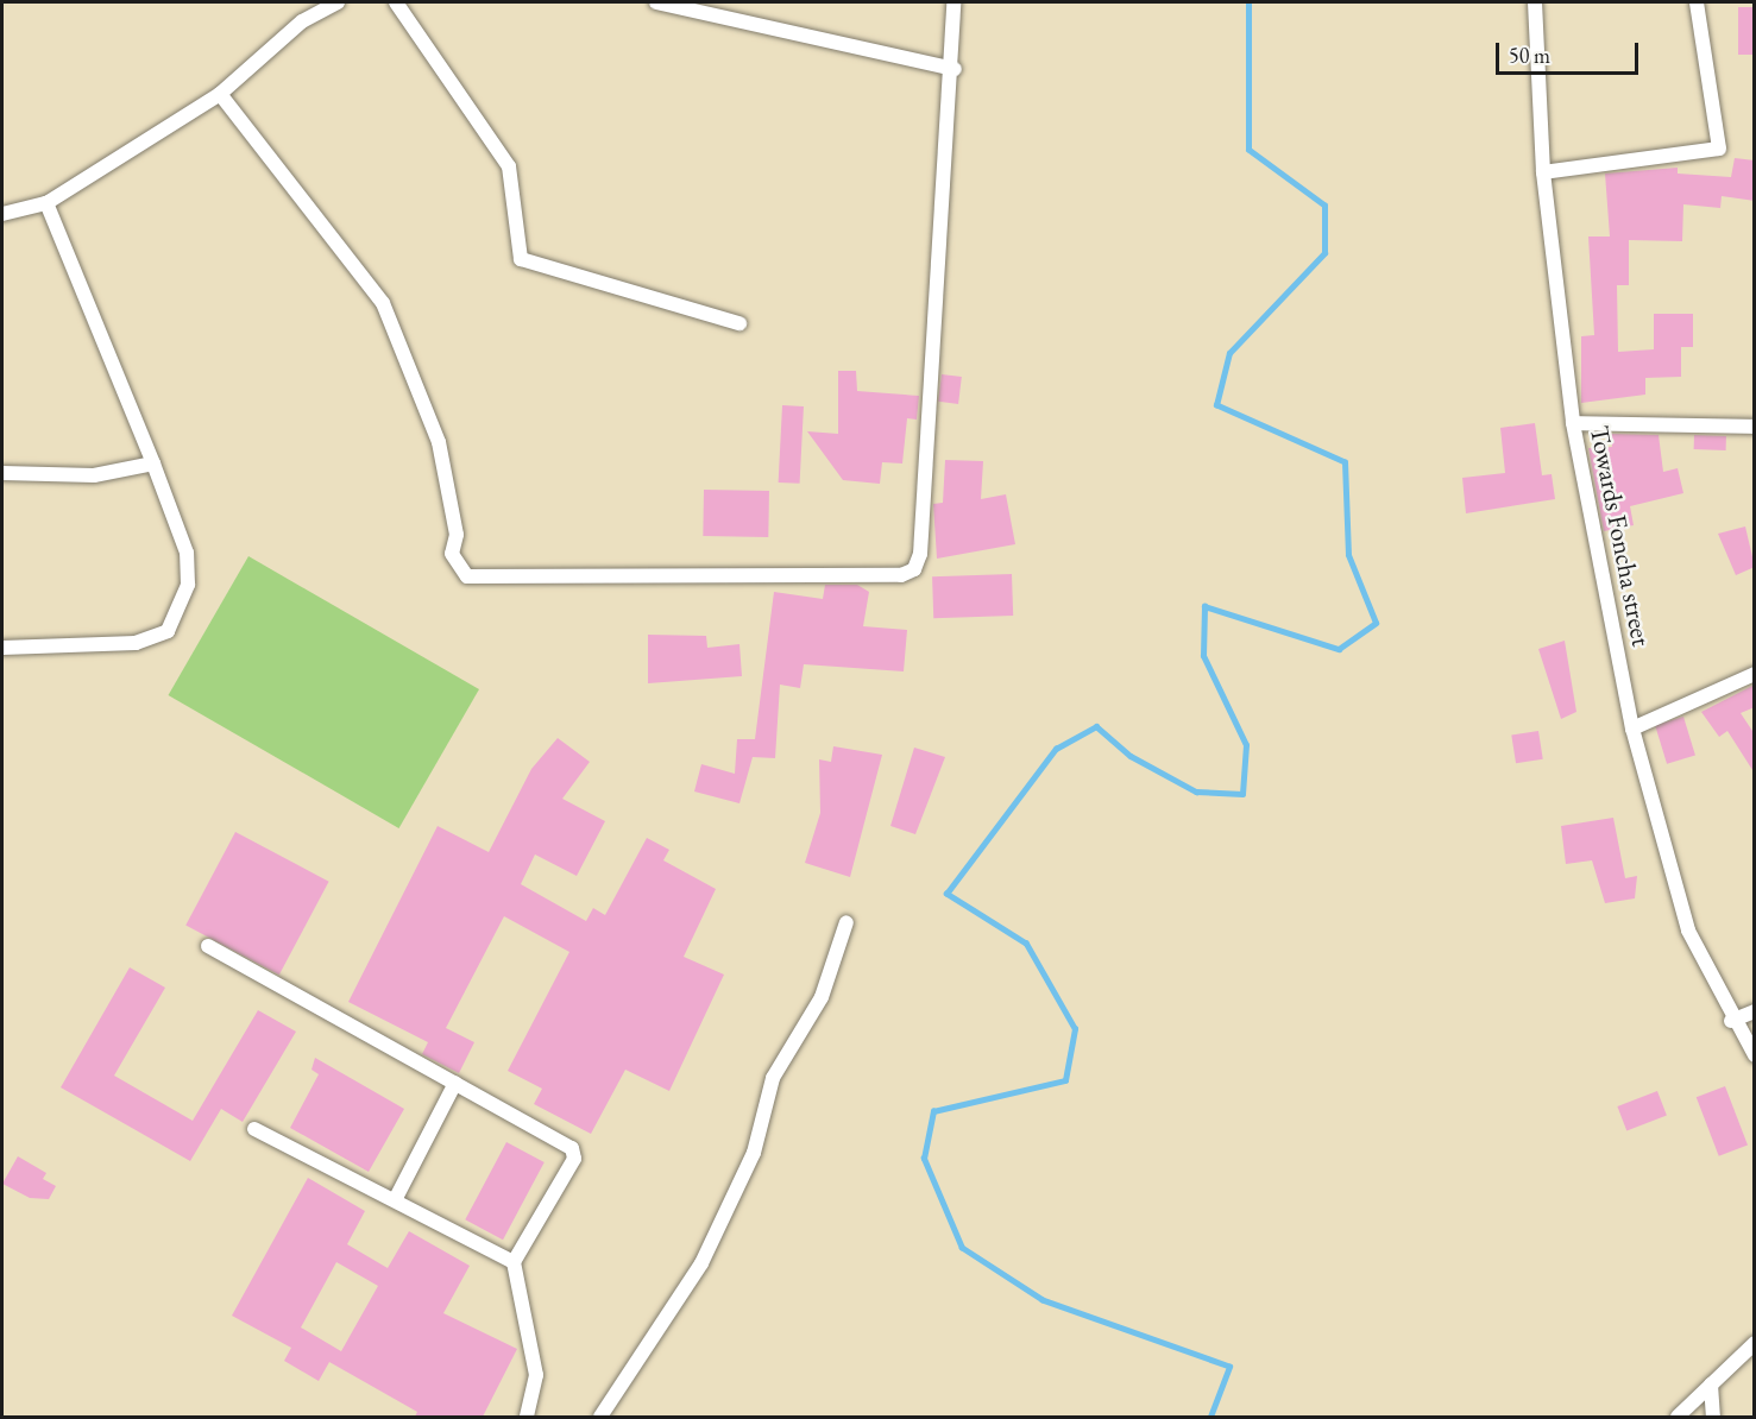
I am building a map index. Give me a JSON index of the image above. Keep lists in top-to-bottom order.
{
  "streets": {
    "street": ["Towards Foncha street"]
  },
  "scale_bar": "50 m"
}
